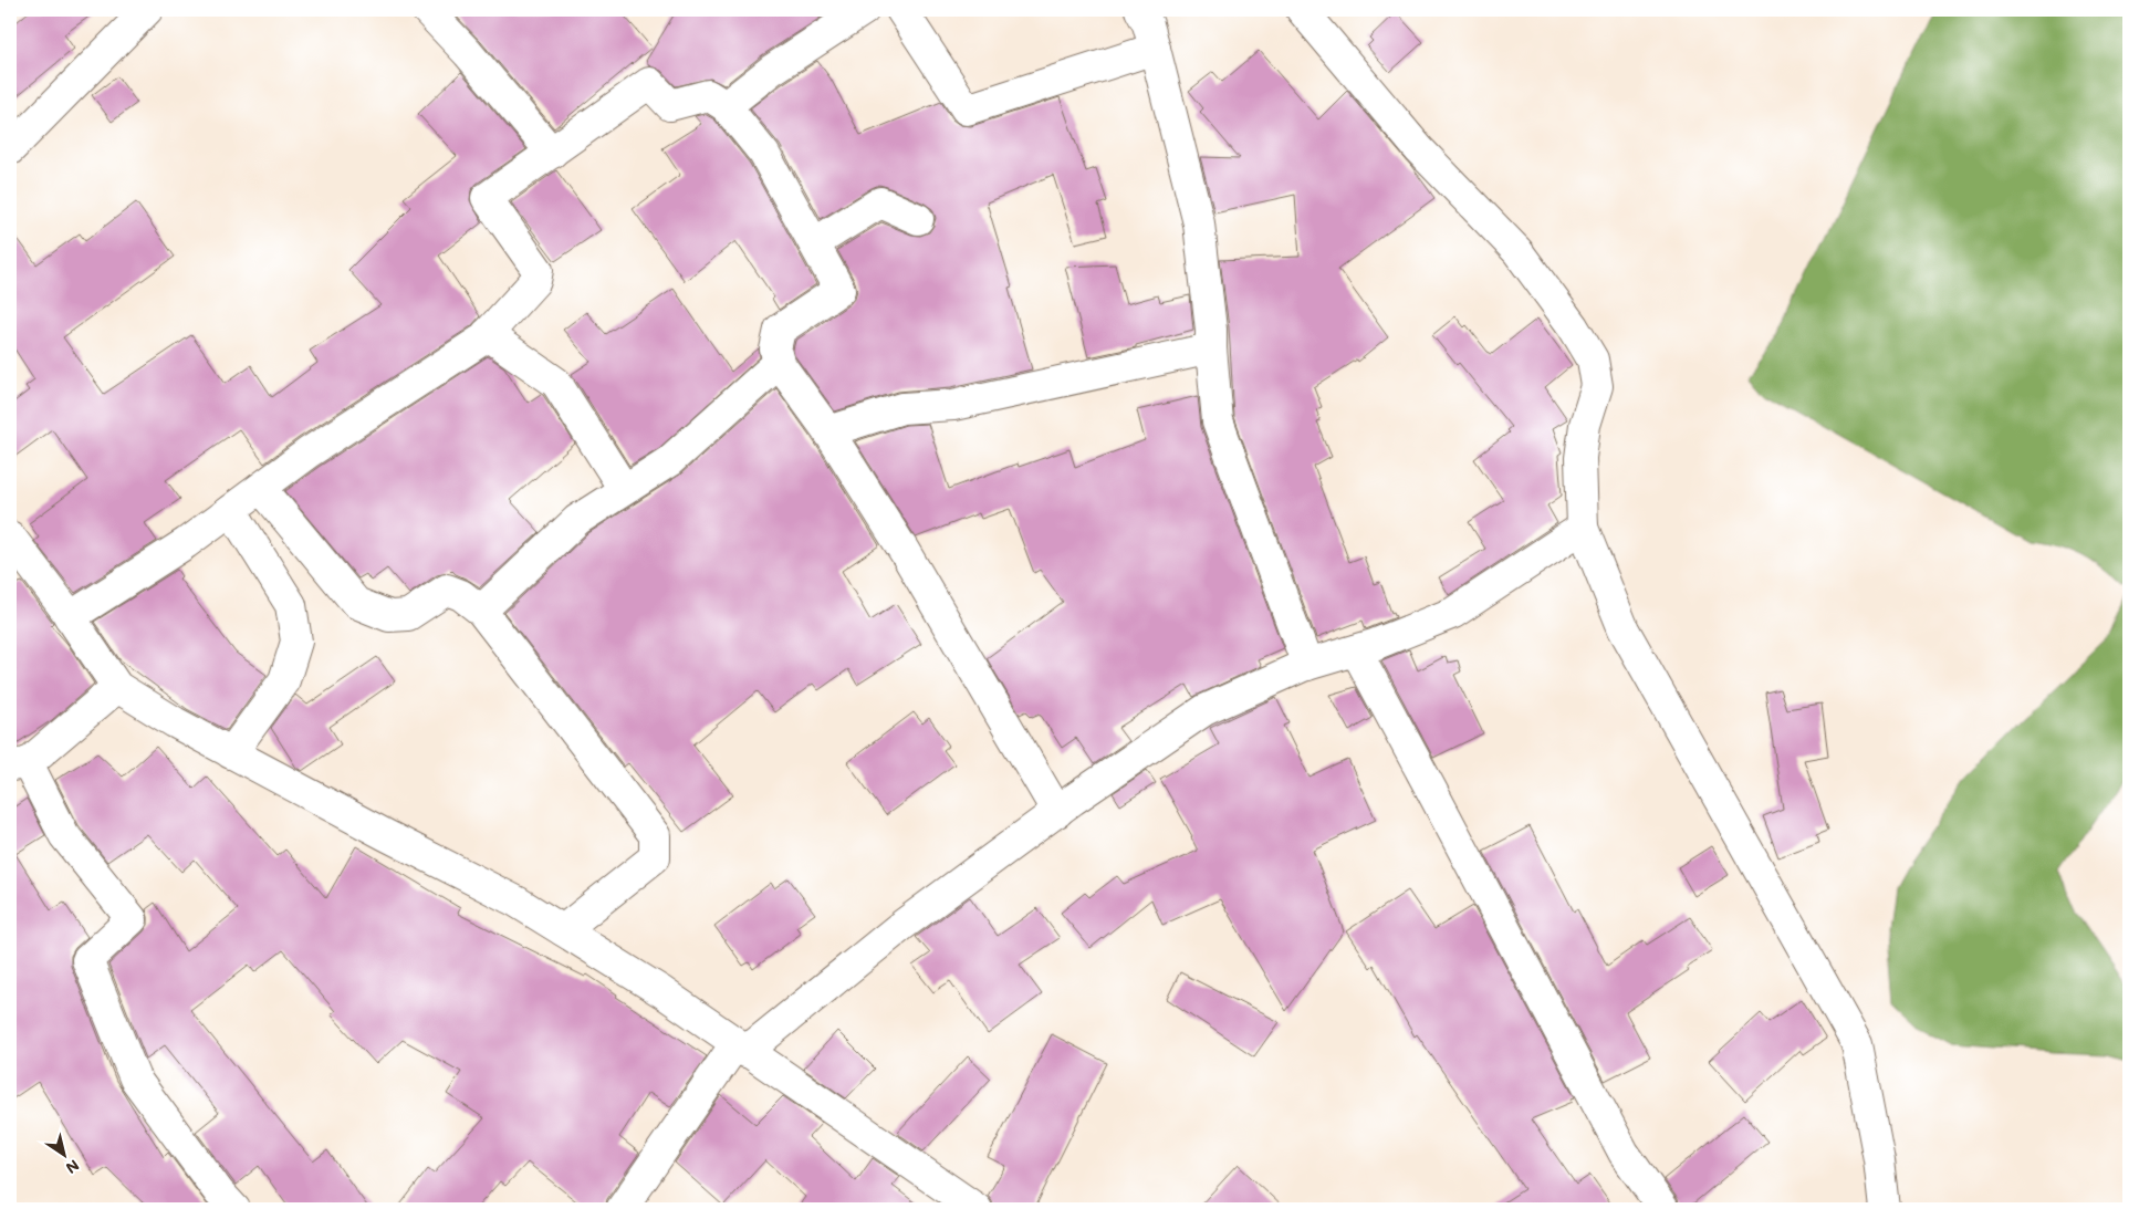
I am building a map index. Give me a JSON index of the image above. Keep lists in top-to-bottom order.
{
  "north": "bottom right"
}
